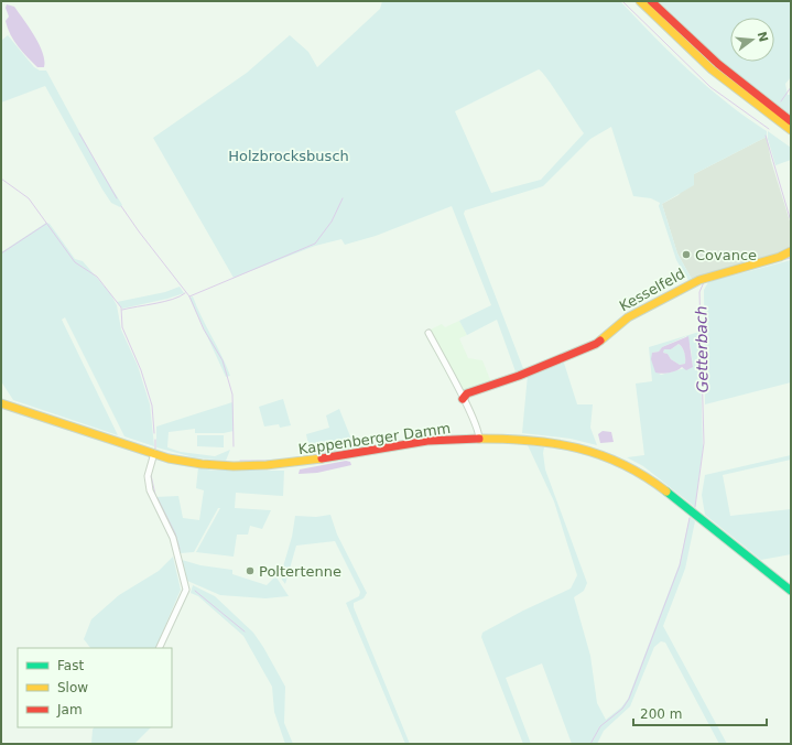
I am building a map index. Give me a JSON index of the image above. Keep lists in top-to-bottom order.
{
  "streets": {
    "main road": ["Kesselfeld", "Kappenberger Damm"]
  },
  "water": ["Getterbach"],
  "parks": ["Holzbrocksbusch"],
  "places": ["Covance", "Poltertenne"],
  "legend": ["Fast", "Slow", "Jam"],
  "scale_bar": "200 m",
  "north": "right"
}
